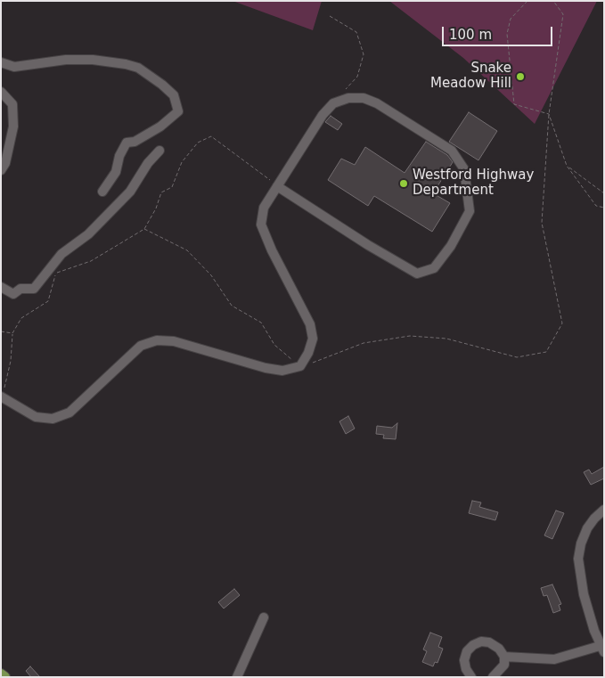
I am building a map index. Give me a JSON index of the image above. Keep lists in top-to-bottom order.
{
  "places": ["Snake Meadow Hill", "Westford Highway Department"],
  "scale_bar": "100 m"
}
